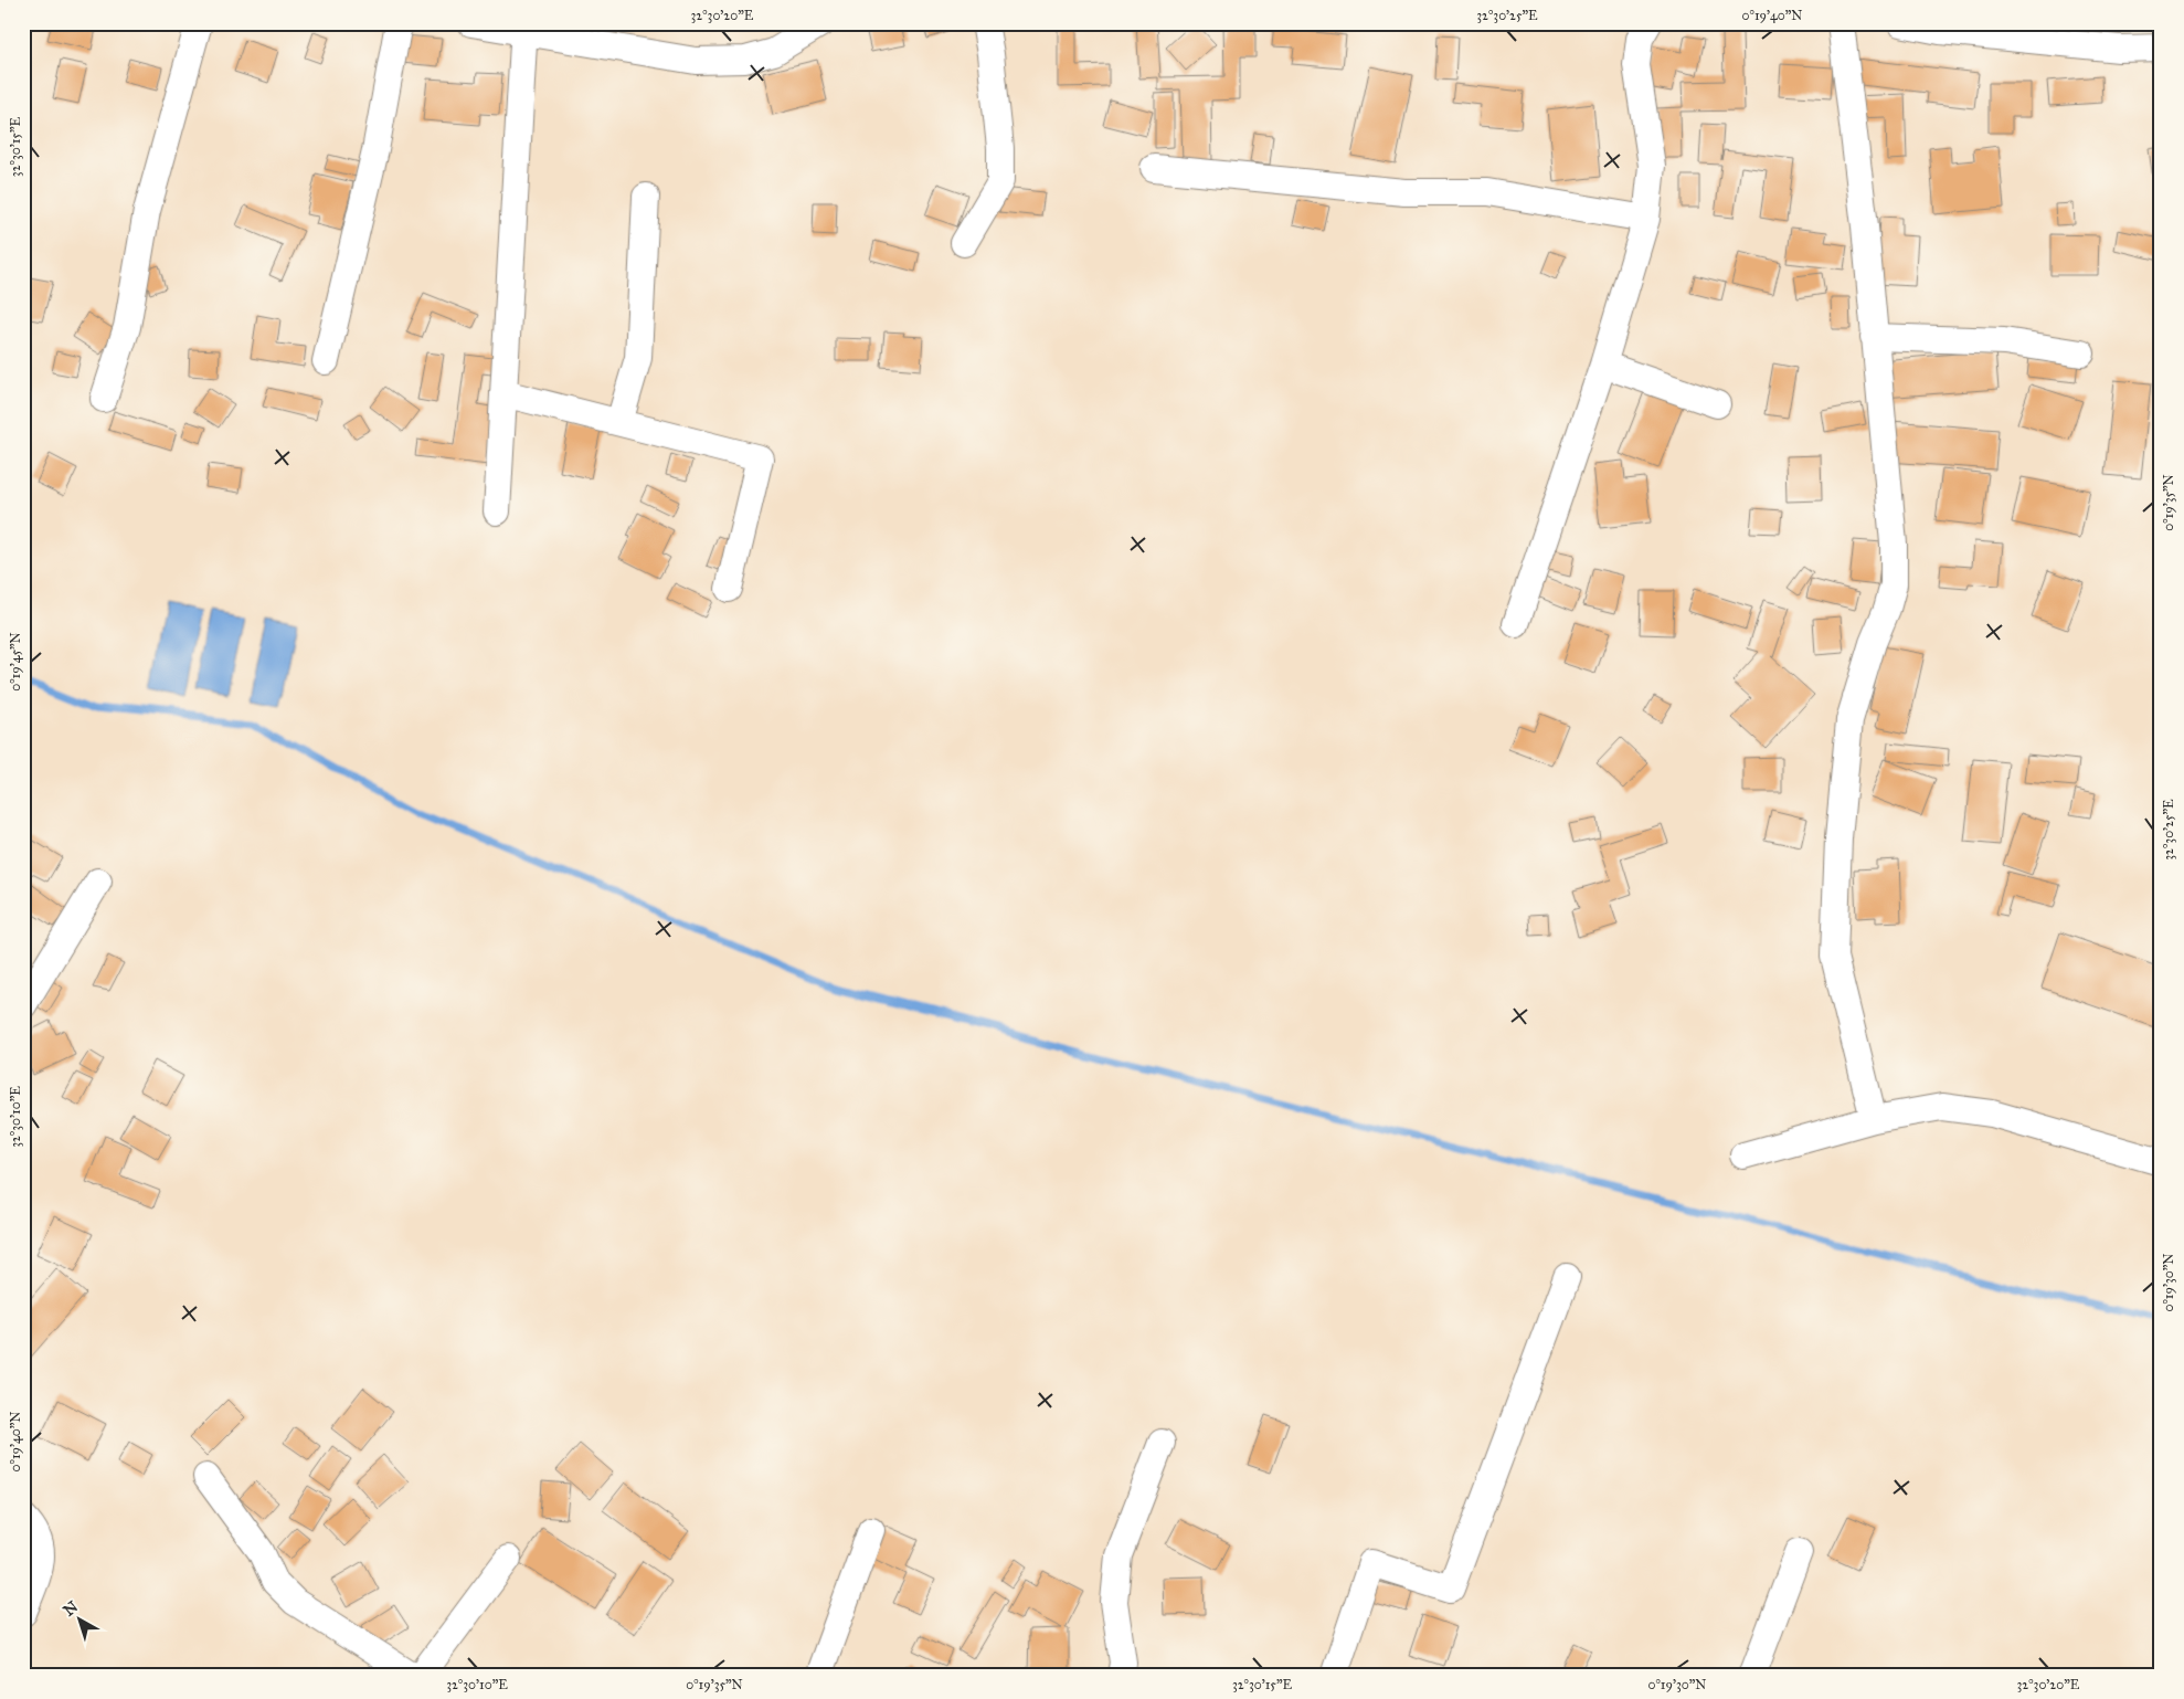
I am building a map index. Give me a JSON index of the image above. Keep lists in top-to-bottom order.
{
  "north": "top left",
  "coordinates": [
    "32°30'20\"E",
    "32°30'25\"E",
    "0°19'40\"N",
    "32°30'15\"E",
    "0°19'35\"N",
    "0°19'45\"N",
    "32°30'10\"E",
    "0°19'30\"N"
  ]
}
